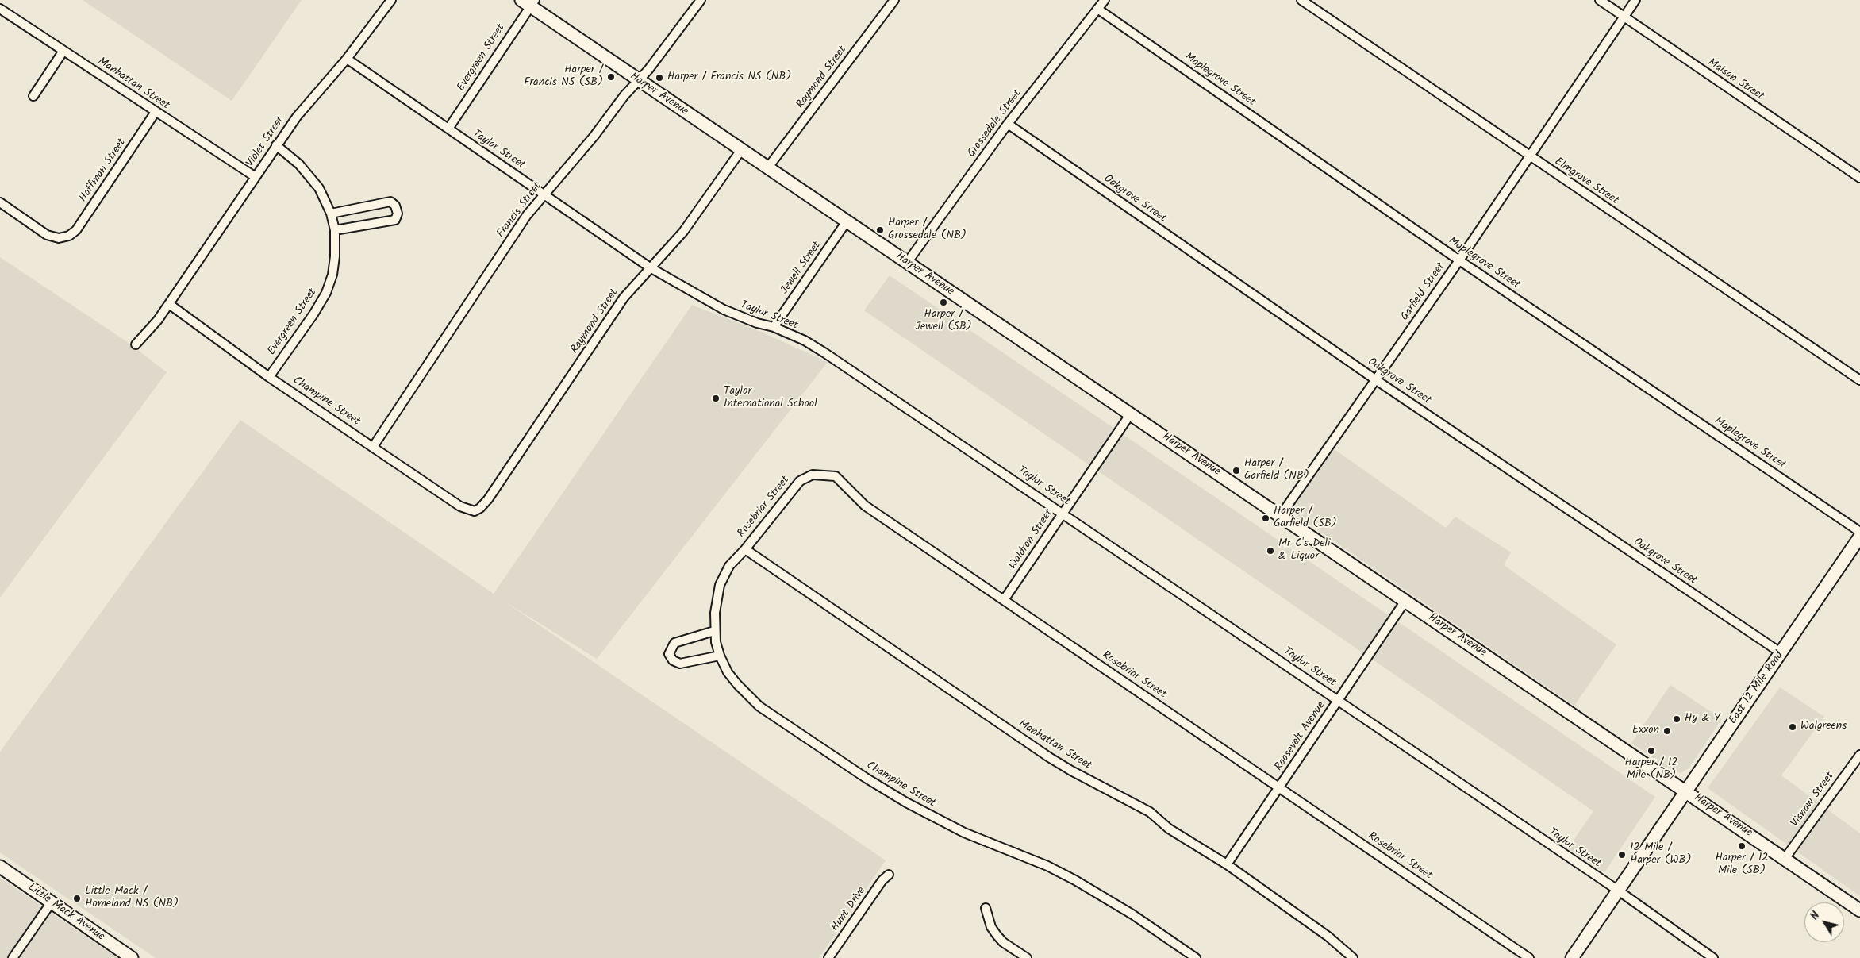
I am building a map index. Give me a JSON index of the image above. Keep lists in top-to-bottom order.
{
  "streets": {
    "main road": ["Harper Avenue", "East 12 Mile Road", "Little Mack Avenue"],
    "street": [
      "Evergreen Street",
      "Raymond Street",
      "Maplegrove Street",
      "Maison Street",
      "Manhattan Street",
      "Grossedale Street",
      "Violet Street",
      "Taylor Street",
      "Hoffman Street",
      "Elmgrove Street",
      "Oakgrove Street",
      "Francis Street",
      "Jewell Street",
      "Garfield Street",
      "Champine Street",
      "Rosebriar Street",
      "Waldron Street",
      "Roosevelt Avenue",
      "Visnaw Street",
      "Hunt Drive"
    ]
  },
  "crossings": [
    ["Evergreen Street", "Harper Avenue"],
    ["Evergreen Street", "Violet Street"],
    ["Evergreen Street", "Taylor Street"],
    ["Evergreen Street", "Champine Street"],
    ["Raymond Street", "Harper Avenue"],
    ["Raymond Street", "Taylor Street"],
    ["Raymond Street", "Champine Street"],
    ["Maplegrove Street", "Grossedale Street"],
    ["Maplegrove Street", "Garfield Street"],
    ["Maison Street", "Garfield Street"],
    ["Manhattan Street", "Violet Street"],
    ["Manhattan Street", "Hoffman Street"],
    ["Manhattan Street", "Champine Street"],
    ["Manhattan Street", "Rosebriar Street"],
    ["Manhattan Street", "Roosevelt Avenue"],
    ["Harper Avenue", "Grossedale Street"],
    ["Harper Avenue", "Francis Street"],
    ["Harper Avenue", "Jewell Street"],
    ["Harper Avenue", "Garfield Street"],
    ["Harper Avenue", "Waldron Street"],
    ["Harper Avenue", "East 12 Mile Road"],
    ["Harper Avenue", "Roosevelt Avenue"],
    ["Harper Avenue", "Visnaw Street"],
    ["Grossedale Street", "Oakgrove Street"],
    ["Violet Street", "Taylor Street"],
    ["Violet Street", "Champine Street"],
    ["Taylor Street", "Francis Street"],
    ["Taylor Street", "Jewell Street"],
    ["Taylor Street", "Waldron Street"],
    ["Taylor Street", "East 12 Mile Road"],
    ["Taylor Street", "Roosevelt Avenue"],
    ["Elmgrove Street", "Garfield Street"],
    ["Oakgrove Street", "Garfield Street"],
    ["Oakgrove Street", "East 12 Mile Road"],
    ["Francis Street", "Champine Street"],
    ["Champine Street", "Rosebriar Street"],
    ["Rosebriar Street", "Waldron Street"],
    ["Rosebriar Street", "Roosevelt Avenue"]
  ],
  "places": [
    "Harper / Francis NS (SB)",
    "Harper / Francis NS (NB)",
    "Harper / Grossedale (NB)",
    "Harper / Jewell (SB)",
    "Taylor International School",
    "Harper / Garfield (NB)",
    "Harper / Garfield (SB)",
    "Mr C's Deli & Liquor",
    "Hy & Y",
    "Walgreens",
    "Exxon",
    "Harper / 12 Mile (NB)",
    "Harper / 12 Mile (SB)",
    "12 Mile / Harper (WB)",
    "Little Mack / Homeland NS (NB)"
  ],
  "north": "top left"
}
